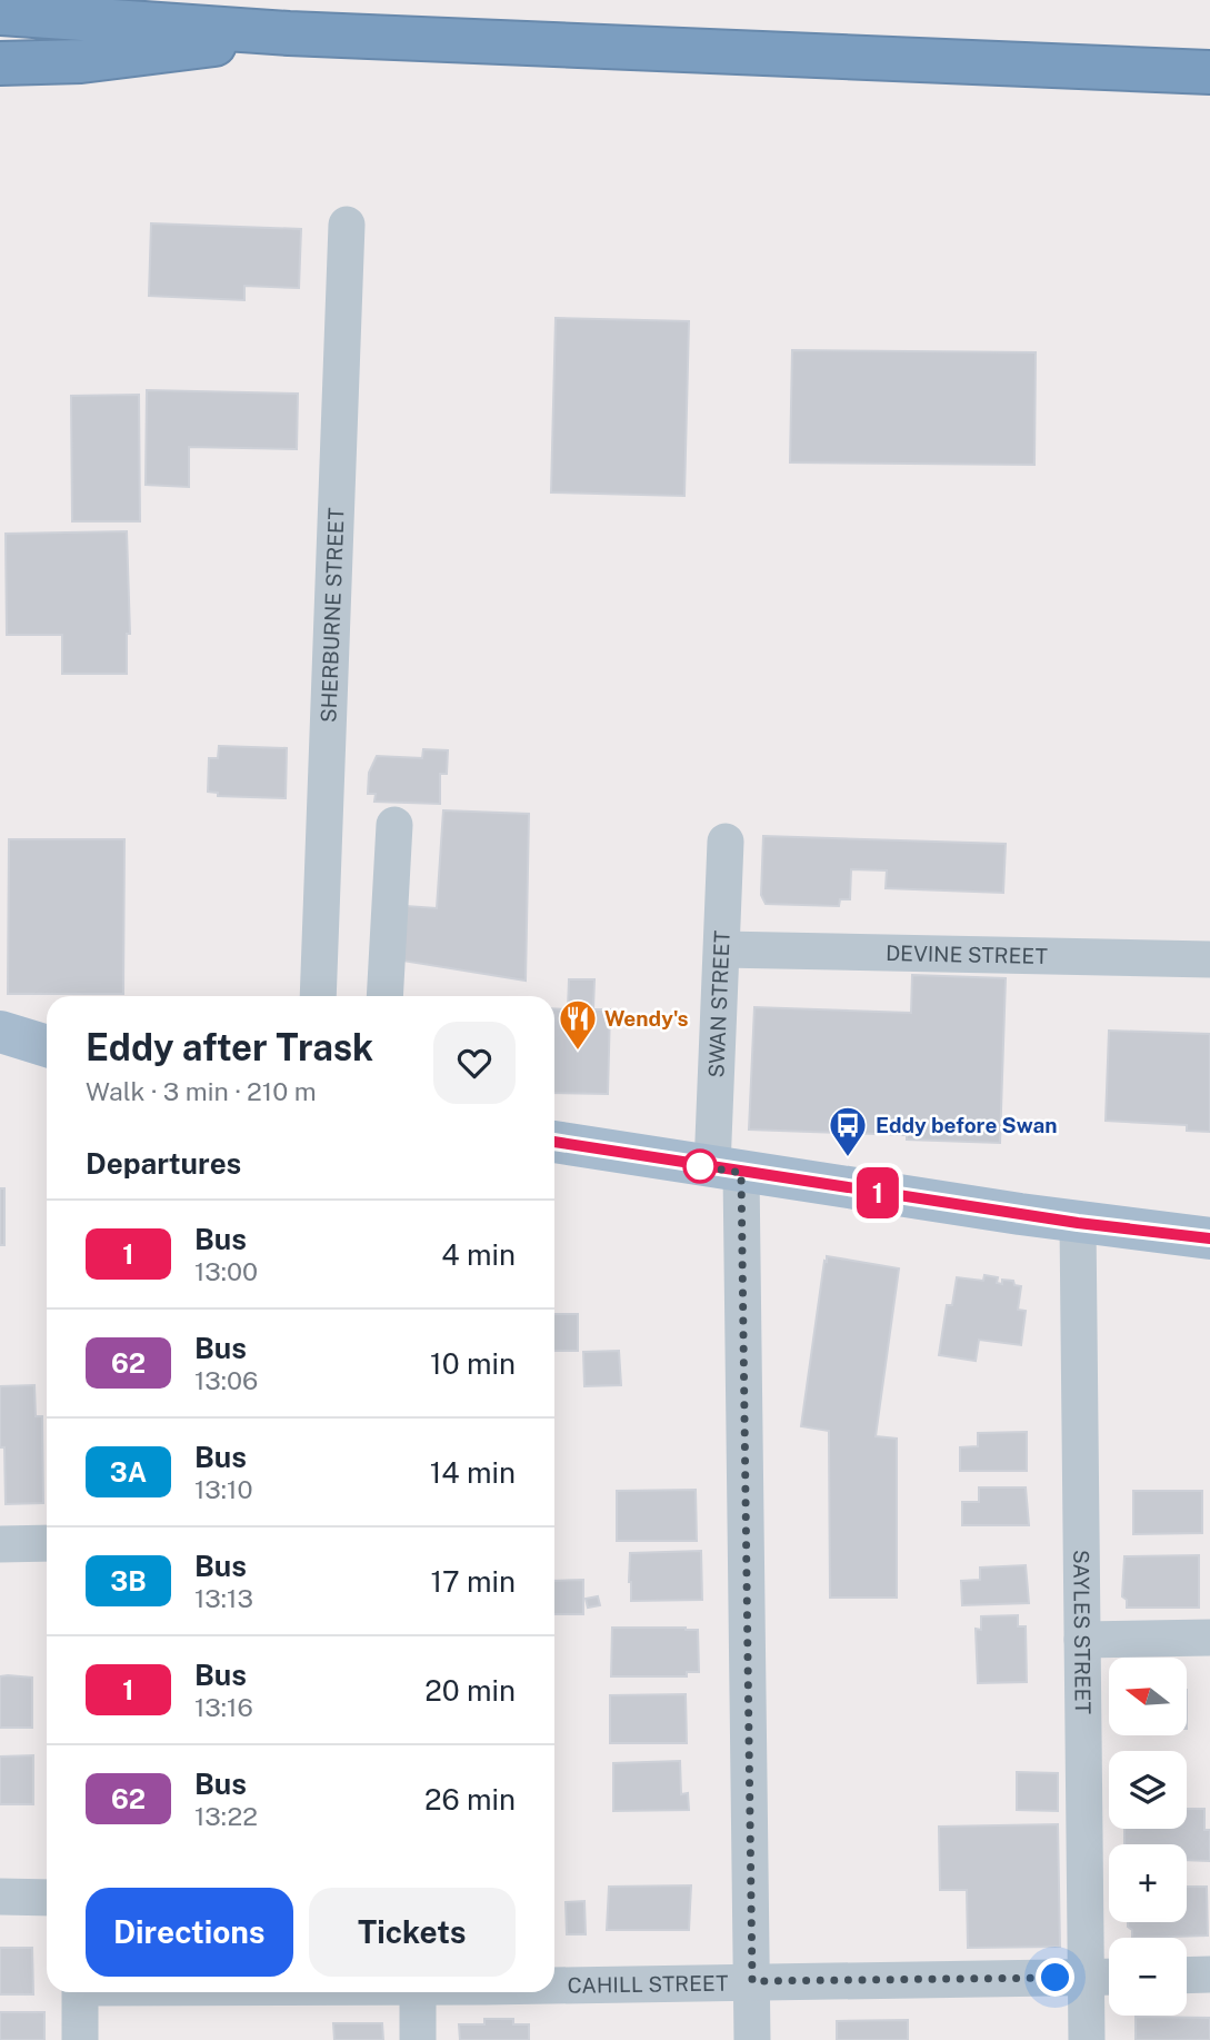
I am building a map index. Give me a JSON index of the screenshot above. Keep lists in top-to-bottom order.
{
  "streets": {
    "street": [
      "SHERBURNE STREET",
      "DEVINE STREET",
      "SWAN STREET",
      "SAYLES STREET",
      "CAHILL STREET"
    ]
  },
  "crossings": [
    ["DEVINE STREET", "SWAN STREET"],
    ["SWAN STREET", "CAHILL STREET"],
    ["SAYLES STREET", "CAHILL STREET"]
  ],
  "places": {
    "restaurant": ["Wendy's"],
    "bus stop": ["Eddy before Swan"]
  },
  "lines": ["bus line 1"],
  "north": "left",
  "page": {
    "on_map": "1",
    "heading": [
      ["Eddy after Trask", "Walk · 3 min · 210 m"],
      "Departures"
    ],
    "list": [
      {
        "mark": "1",
        "name": "Bus",
        "note": "13:00",
        "value": "4 min"
      },
      {
        "mark": "62",
        "name": "Bus",
        "note": "13:06",
        "value": "10 min"
      },
      {
        "mark": "3A",
        "name": "Bus",
        "note": "13:10",
        "value": "14 min"
      },
      {
        "mark": "3B",
        "name": "Bus",
        "note": "13:13",
        "value": "17 min"
      },
      {
        "mark": "1",
        "name": "Bus",
        "note": "13:16",
        "value": "20 min"
      },
      {
        "mark": "62",
        "name": "Bus",
        "note": "13:22",
        "value": "26 min"
      }
    ],
    "map_buttons": ["+", "−"],
    "buttons": ["Directions", "Tickets"]
  }
}
